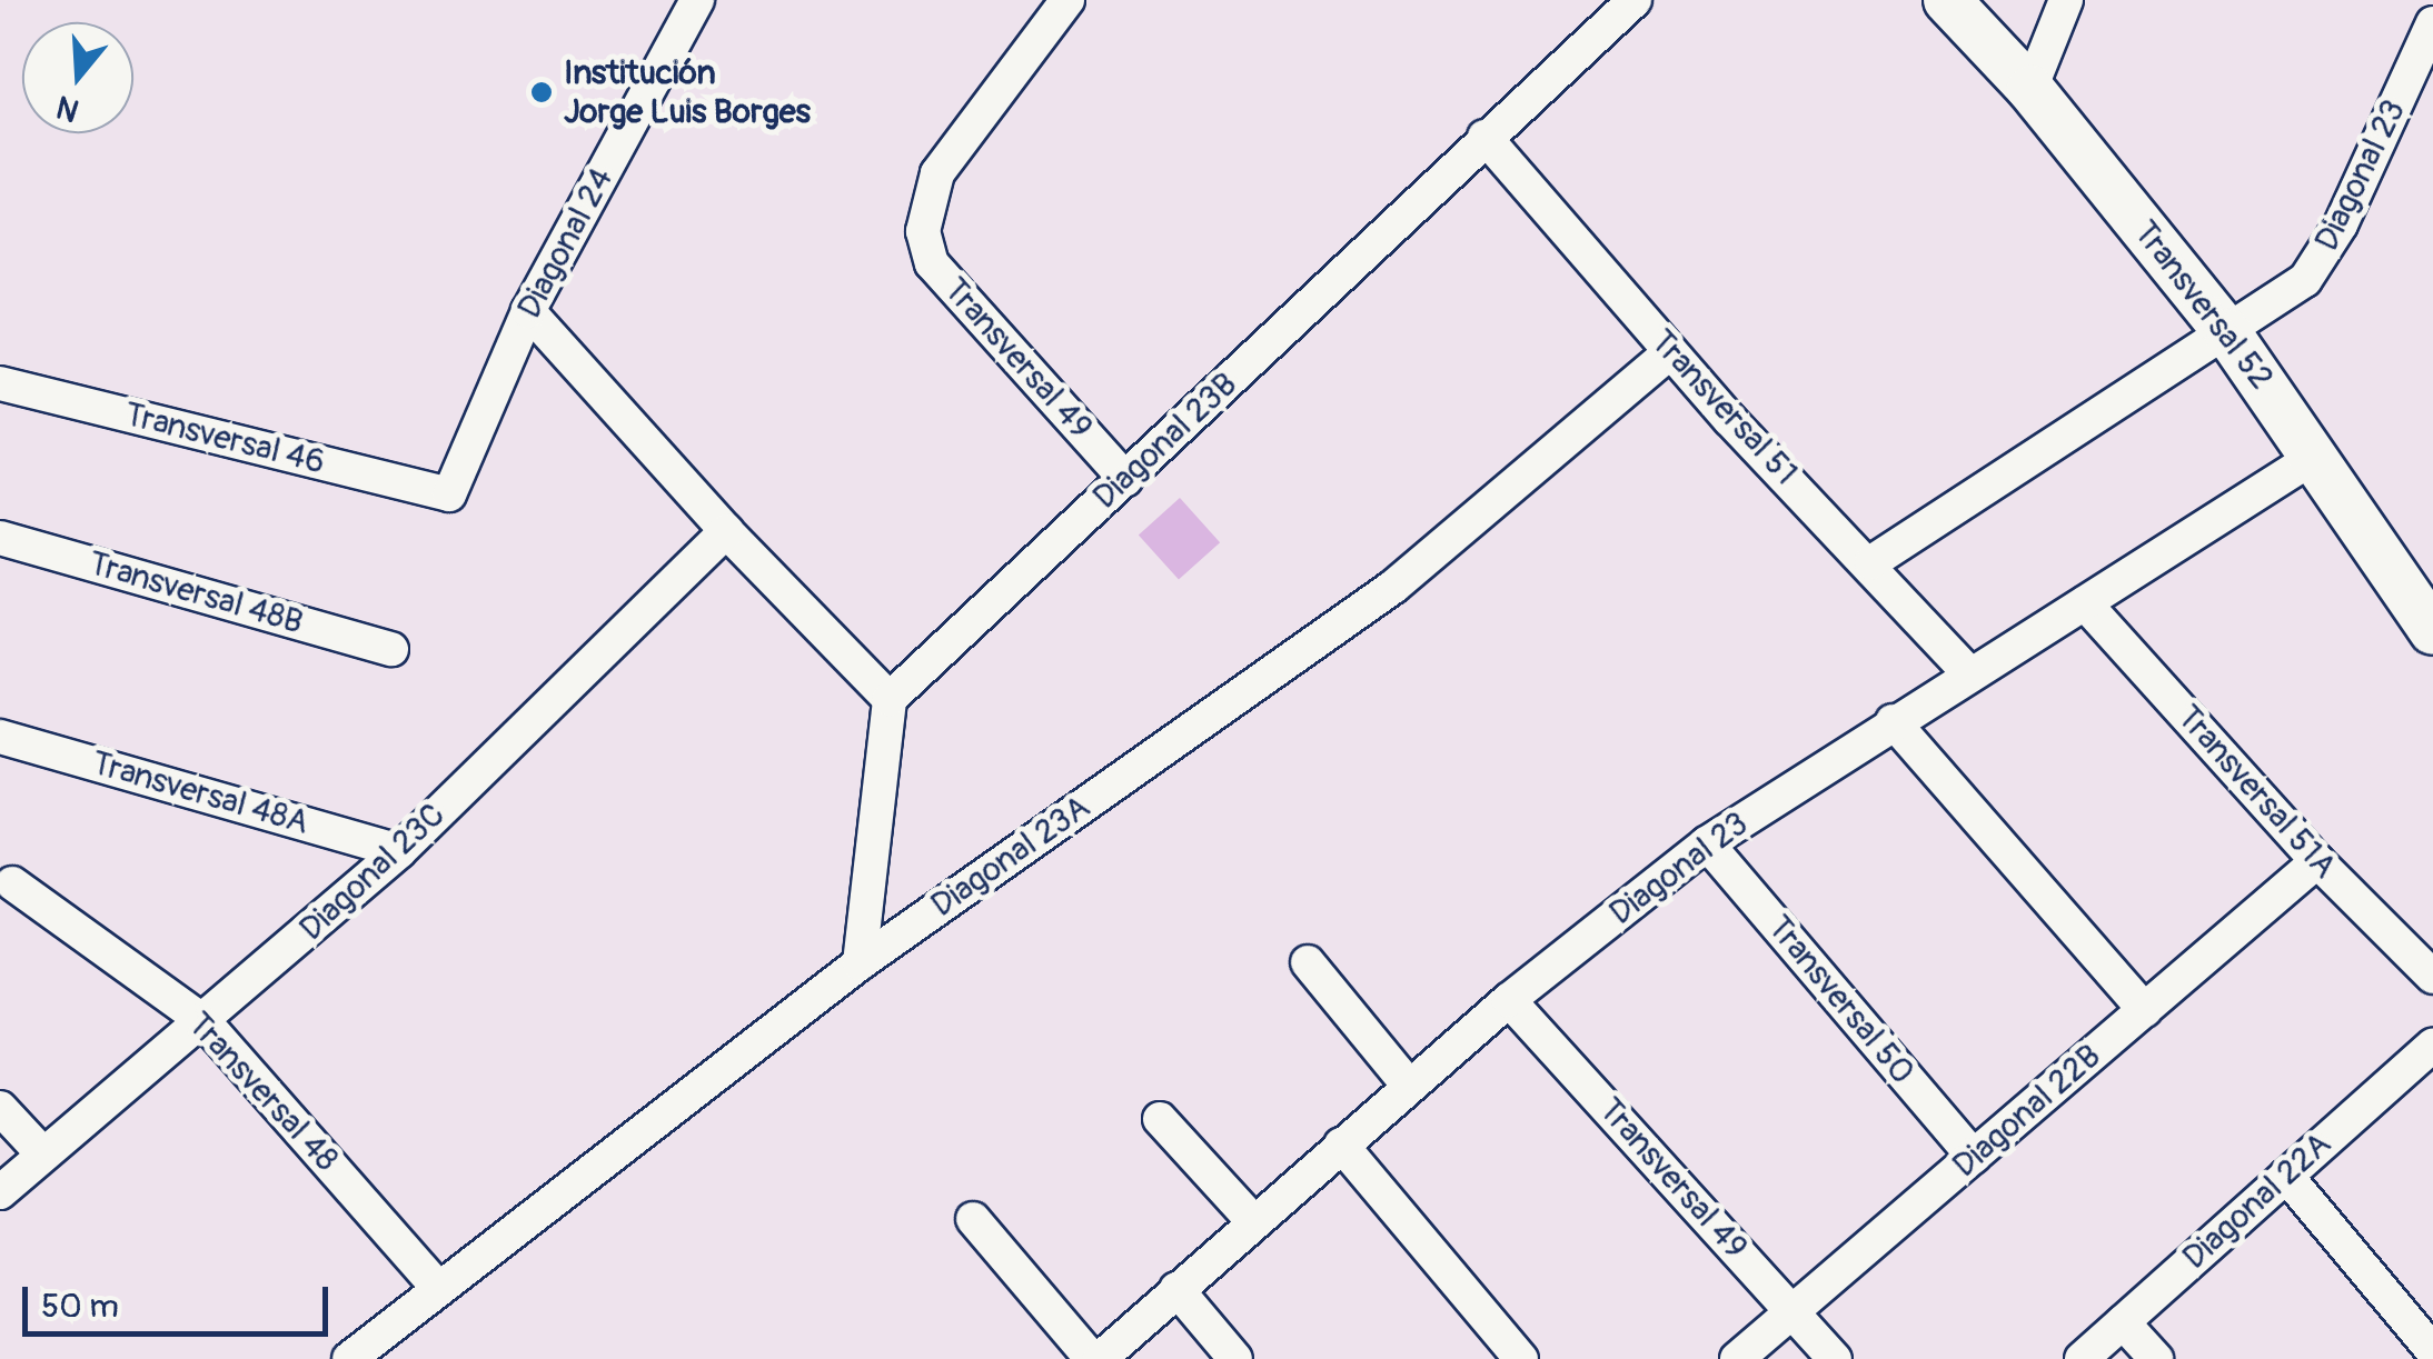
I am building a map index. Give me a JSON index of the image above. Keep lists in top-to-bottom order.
{
  "streets": {
    "street": [
      "Diagonal 23",
      "Diagonal 24",
      "Transversal 52",
      "Transversal 49",
      "Transversal 51",
      "Transversal 46",
      "Diagonal 23B",
      "Transversal 48B",
      "Transversal 51A",
      "Transversal 48A",
      "Diagonal 23A",
      "Diagonal 23C",
      "Transversal 50",
      "Transversal 48",
      "Diagonal 22B",
      "Diagonal 22A"
    ]
  },
  "crossings": [
    ["Diagonal 23", "Transversal 52"],
    ["Diagonal 23", "Transversal 49"],
    ["Diagonal 23", "Transversal 51"],
    ["Diagonal 23", "Transversal 51A"],
    ["Diagonal 23", "Transversal 50"],
    ["Diagonal 24", "Transversal 46"],
    ["Transversal 49", "Diagonal 23B"],
    ["Transversal 49", "Diagonal 22B"],
    ["Transversal 51", "Diagonal 23B"],
    ["Transversal 51", "Diagonal 23A"],
    ["Transversal 51A", "Diagonal 22B"],
    ["Transversal 48A", "Diagonal 23C"],
    ["Diagonal 23A", "Transversal 48"],
    ["Diagonal 23C", "Transversal 48"],
    ["Transversal 50", "Diagonal 22B"]
  ],
  "places": ["Institución Jorge Luis Borges"],
  "scale_bar": "50 m",
  "north": "bottom"
}
